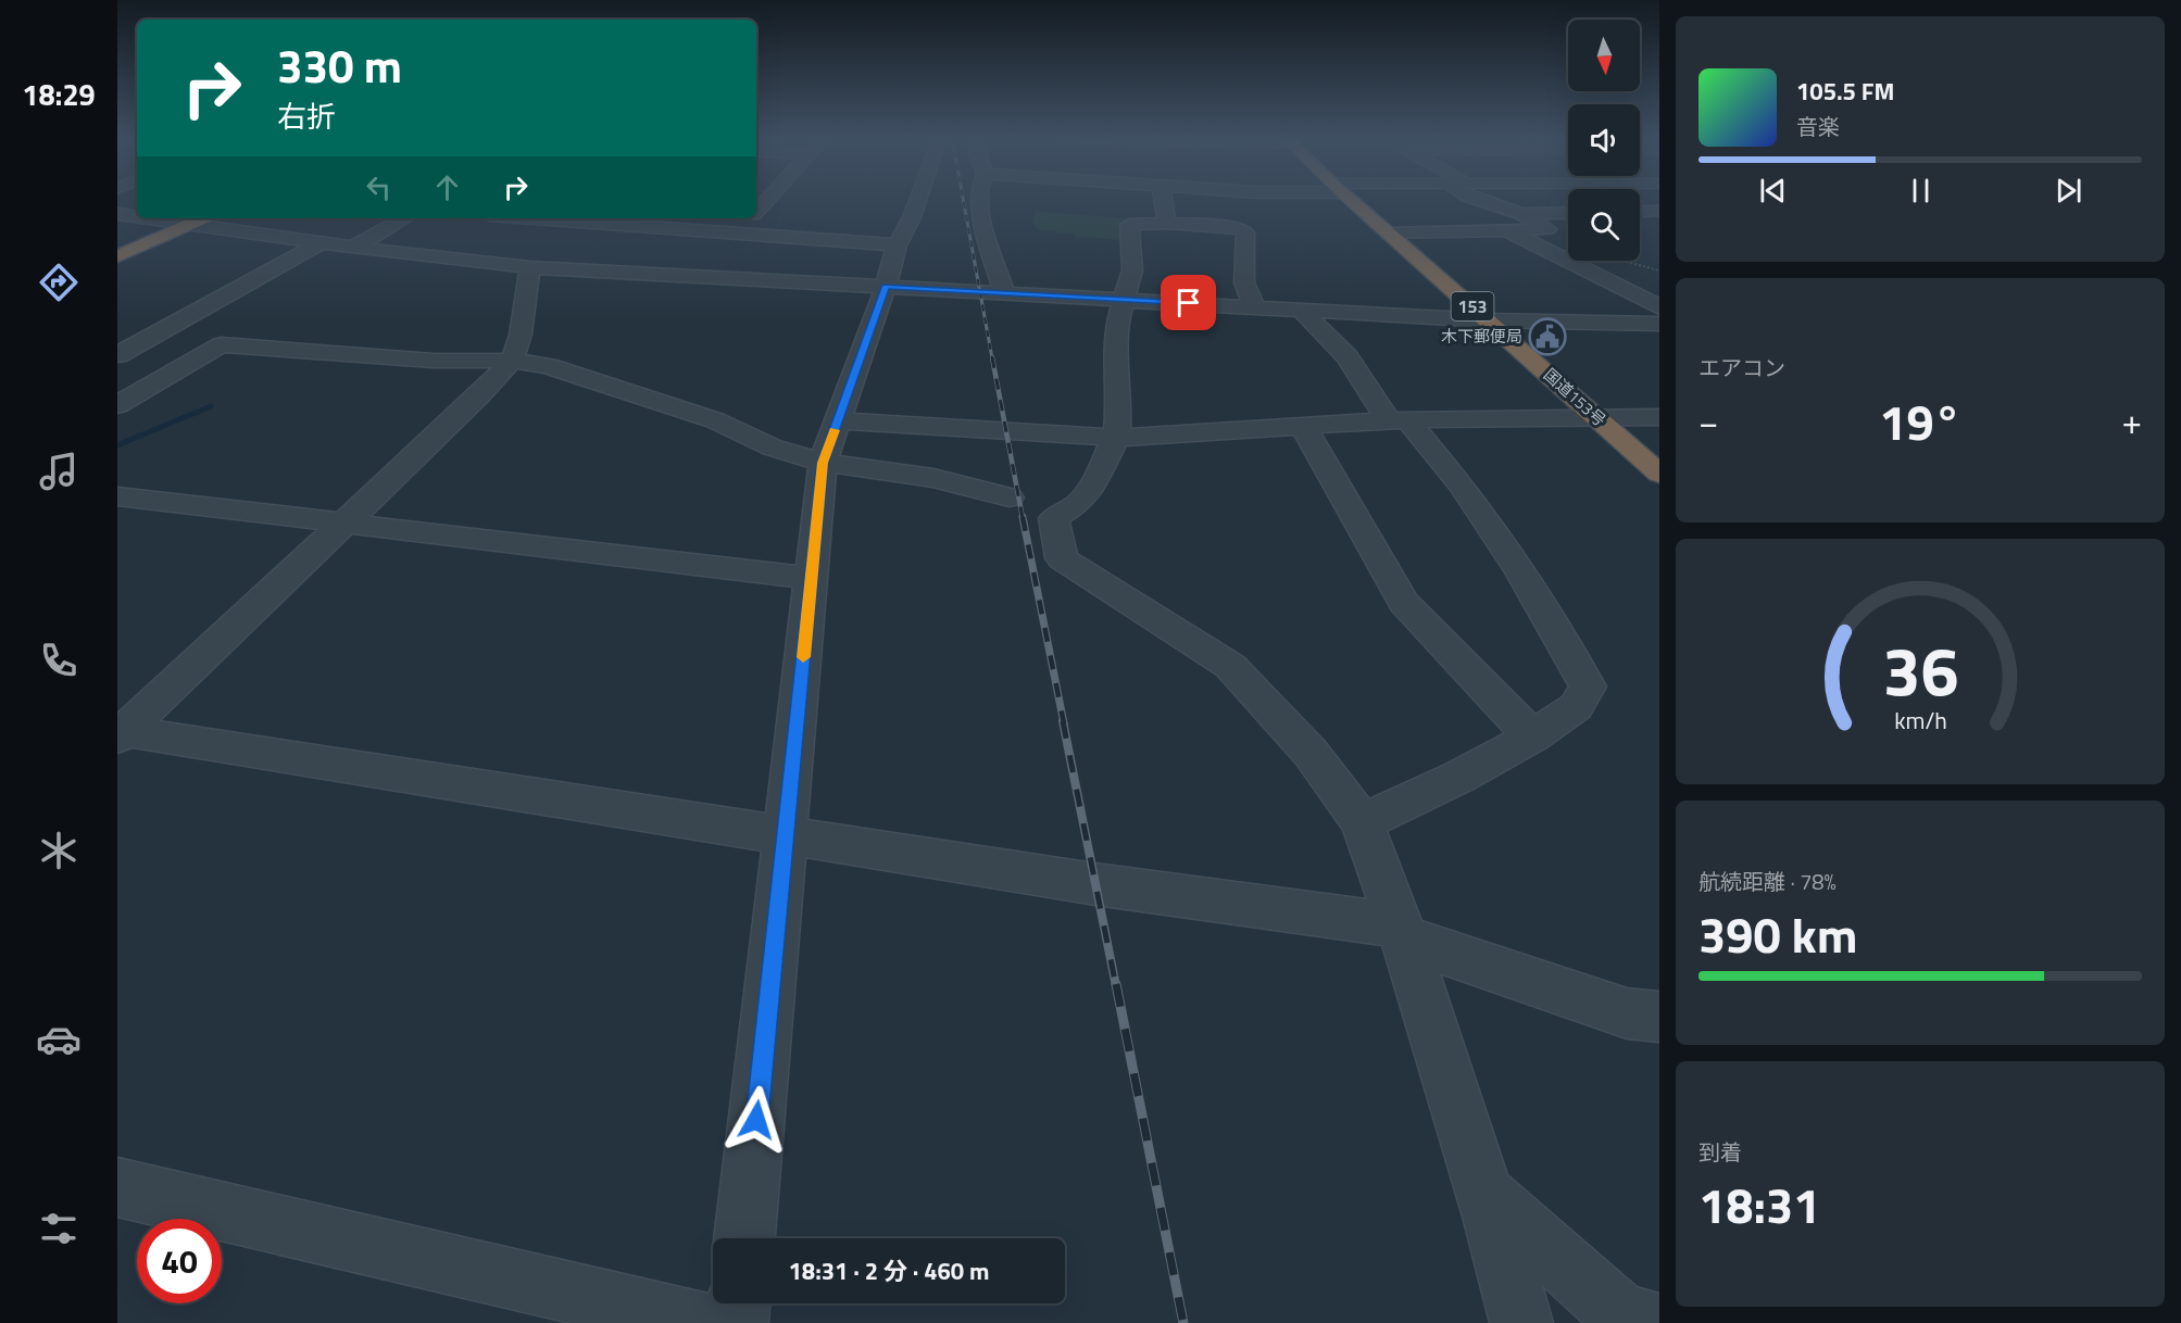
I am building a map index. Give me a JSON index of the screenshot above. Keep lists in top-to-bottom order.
{
  "streets": {
    "highway": ["153", "国道153号"]
  },
  "places": {
    "public building": ["木下郵便局"]
  },
  "north": "bottom",
  "page": {
    "tabs": "18:29",
    "turn": ["330 m", "右折"],
    "song": ["105.5 FM", "音楽"],
    "tile": [
      "エアコン",
      ["航続距離 · 78%", "390 km"],
      ["到着", "18:31"]
    ],
    "heat": ["−", "19°", "+"],
    "limit": "40",
    "trip": "18:31 · 2 分 · 460 m",
    "gauge": ["36", "km/h"]
  }
}
